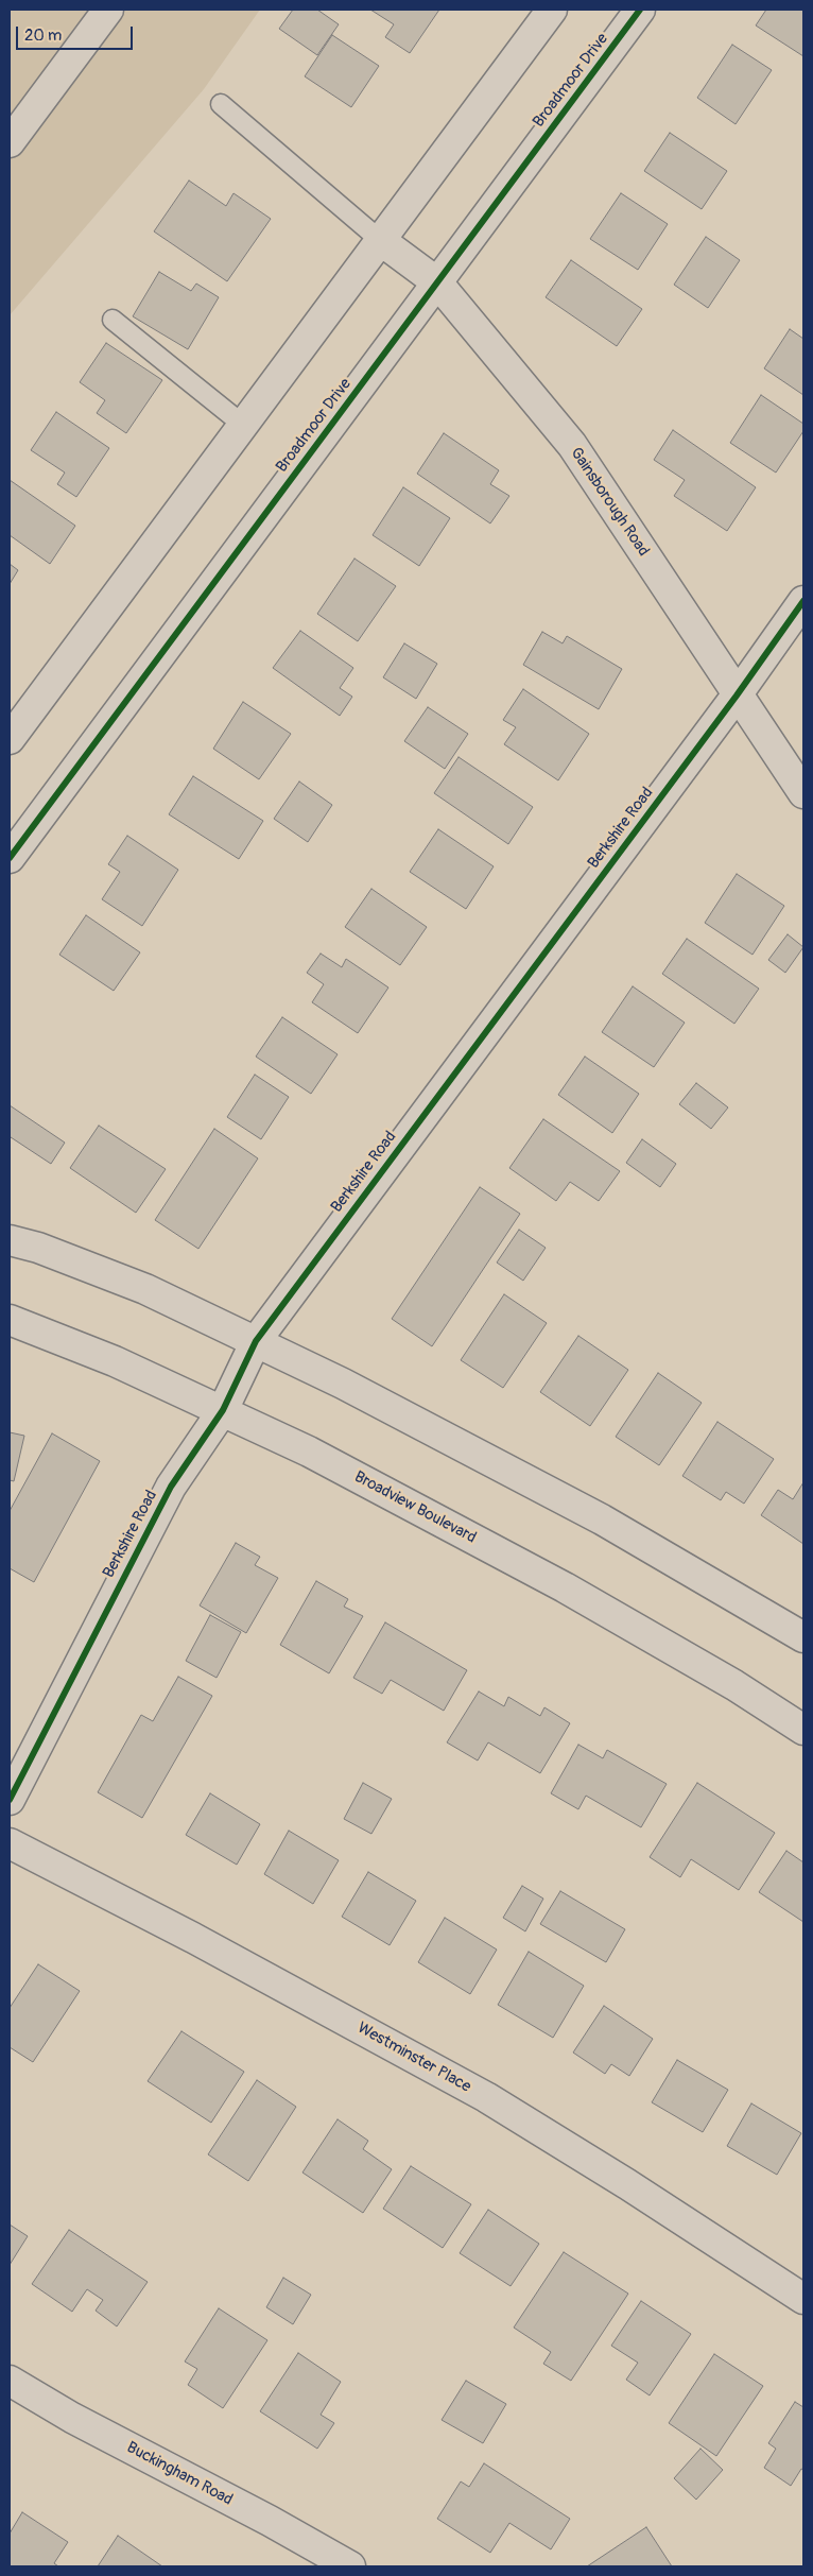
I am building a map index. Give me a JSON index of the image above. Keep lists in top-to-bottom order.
{
  "streets": {
    "street": [
      "Broadmoor Drive",
      "Gainsborough Road",
      "Berkshire Road",
      "Broadview Boulevard",
      "Westminster Place",
      "Buckingham Road"
    ]
  },
  "crossings": [
    ["Broadmoor Drive", "Gainsborough Road"],
    ["Gainsborough Road", "Berkshire Road"],
    ["Berkshire Road", "Broadview Boulevard"]
  ],
  "scale_bar": "20 m"
}
